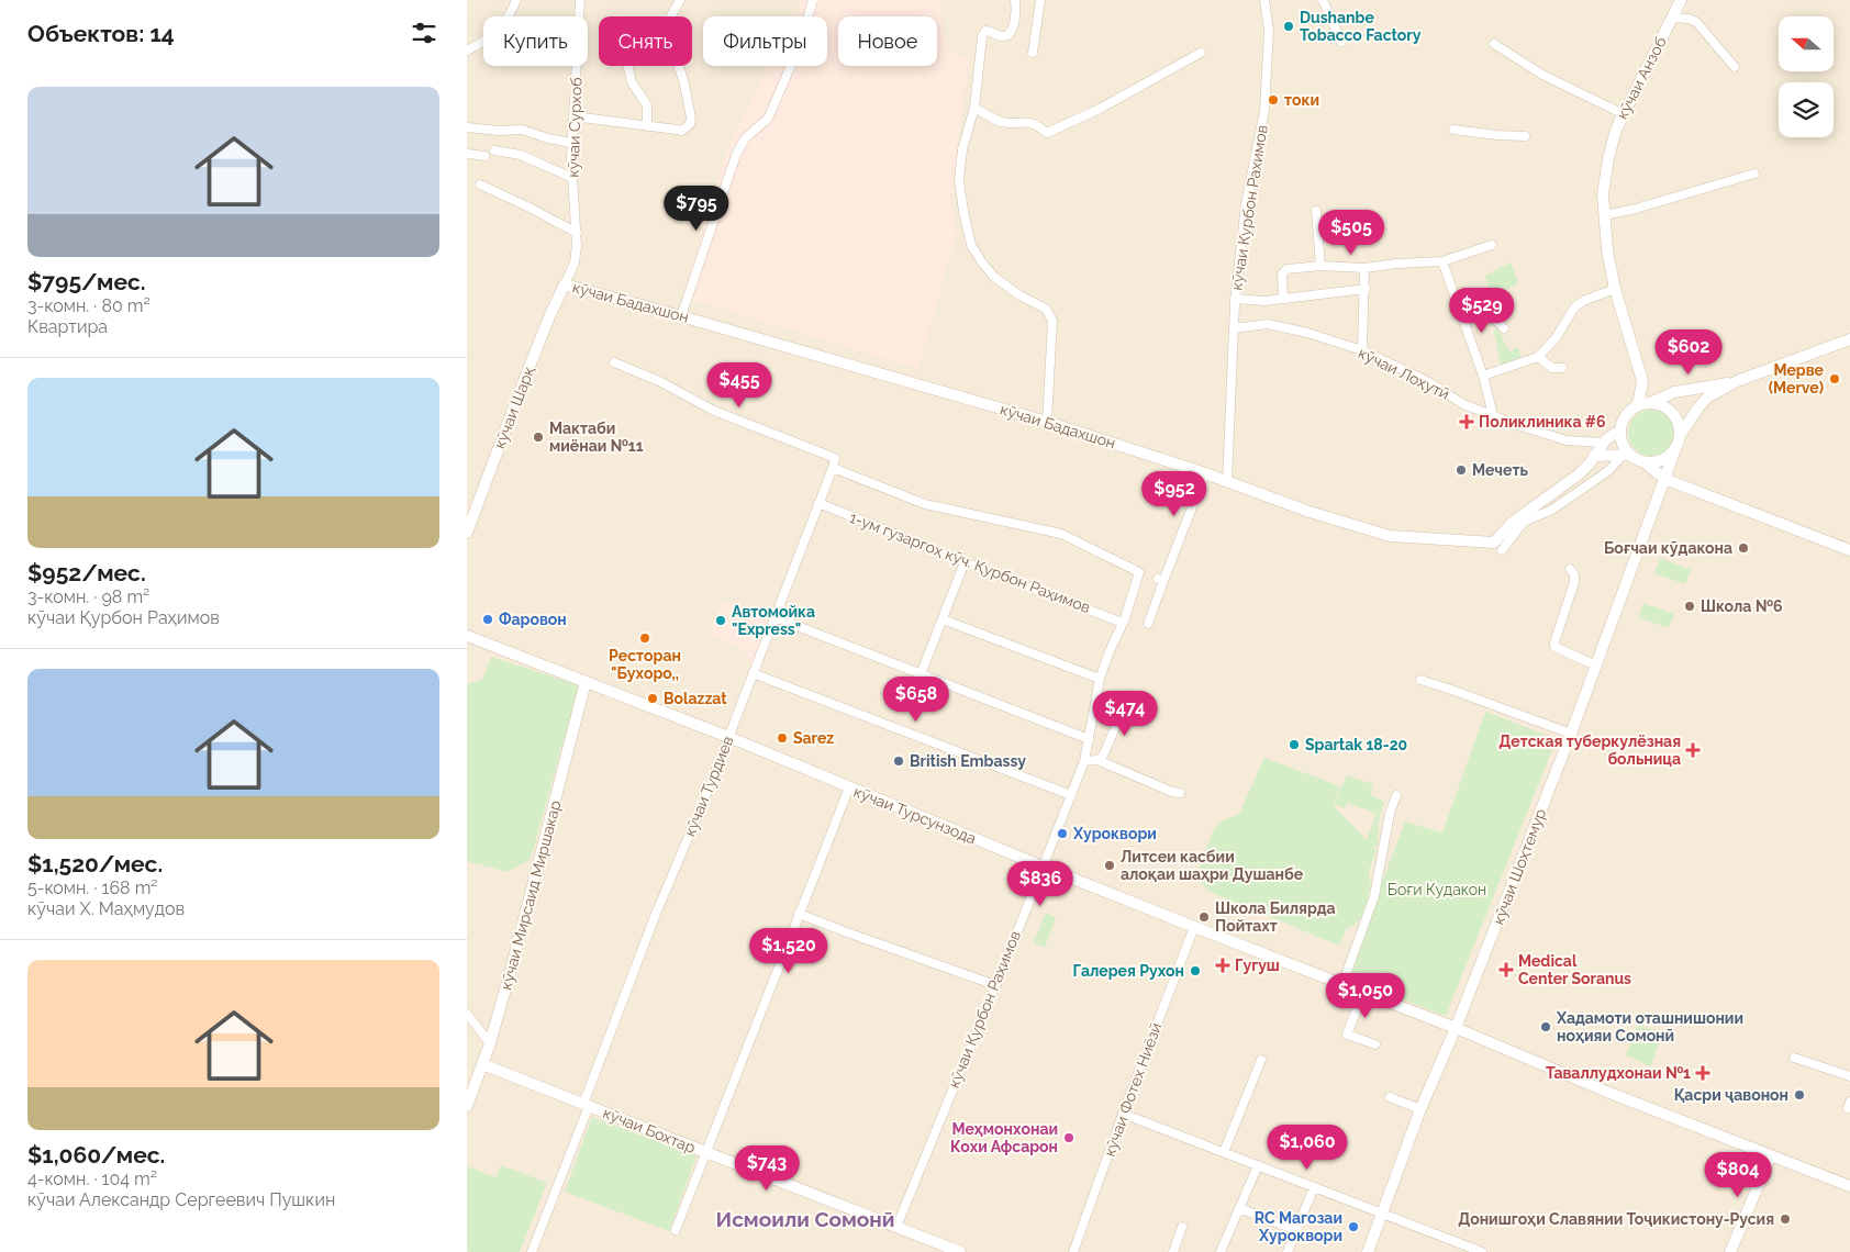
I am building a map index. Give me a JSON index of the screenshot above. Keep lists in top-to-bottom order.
{
  "streets": {
    "main road": [
      "кӯчаи Анзоб",
      "кӯчаи Бадахшон",
      "кӯчаи Шарқ",
      "кӯчаи Турсунзода",
      "кӯчаи Шоҳтемур",
      "кӯчаи Мирсаид Миршакар",
      "кӯчаи Бохтар"
    ],
    "street": [
      "кӯчаи Сурхоб",
      "кӯчаи Курбон Рахимов",
      "кӯчаи Лоҳутӣ",
      "1-ум гузаргоҳ кӯч. Қурбон Раҳимов",
      "кӯчаи Турдиев",
      "кӯчаи Қурбон Раҳимов",
      "кӯчаи Фотех Ниёзӣ"
    ]
  },
  "crossings": [
    ["кӯчаи Сурхоб", "кӯчаи Бадахшон"],
    ["кӯчаи Сурхоб", "кӯчаи Шарқ"],
    ["кӯчаи Курбон Рахимов", "кӯчаи Бадахшон"],
    ["кӯчаи Курбон Рахимов", "кӯчаи Лоҳутӣ"],
    ["кӯчаи Бадахшон", "кӯчаи Лоҳутӣ"],
    ["кӯчаи Бадахшон", "кӯчаи Шарқ"],
    ["кӯчаи Бадахшон", "кӯчаи Шоҳтемур"],
    ["1-ум гузаргоҳ кӯч. Қурбон Раҳимов", "кӯчаи Турдиев"],
    ["1-ум гузаргоҳ кӯч. Қурбон Раҳимов", "кӯчаи Қурбон Раҳимов"],
    ["кӯчаи Турдиев", "кӯчаи Турсунзода"],
    ["кӯчаи Турдиев", "кӯчаи Қурбон Раҳимов"],
    ["кӯчаи Турдиев", "кӯчаи Бохтар"],
    ["кӯчаи Турсунзода", "кӯчаи Шоҳтемур"],
    ["кӯчаи Турсунзода", "кӯчаи Мирсаид Миршакар"],
    ["кӯчаи Турсунзода", "кӯчаи Қурбон Раҳимов"],
    ["кӯчаи Турсунзода", "кӯчаи Фотех Ниёзӣ"],
    ["кӯчаи Мирсаид Миршакар", "кӯчаи Бохтар"],
    ["кӯчаи Қурбон Раҳимов", "кӯчаи Бохтар"]
  ],
  "districts": ["Исмоили Сомонӣ"],
  "parks": ["Боғи Кудакон"],
  "places": {
    "other": [
      "Dushanbe Tobacco Factory",
      "токи",
      "Мерве (Merve)",
      "Мактаби миёнаи №11",
      "Мечеть",
      "Боғчаи кӯдакона",
      "Школа №6",
      "Фаровон",
      "Автомойка \"Express\"",
      "Ресторан \"Бухоро,,",
      "Bolazzat",
      "Sarez",
      "Spartak 18-20",
      "British Embassy",
      "Хуроквори",
      "Литсеи касбии алоқаи шаҳри Душанбе",
      "Школа Билярда Пойтахт",
      "Галерея Рухон",
      "Хадамоти оташнишонии ноҳияи Сомонӣ",
      "Қасри ҷавонон",
      "Меҳмонхонаи Кохи Афсарон",
      "Донишгоҳи Славянии Тоҷикистону-Русия",
      "RC Магозаи Хуроквори"
    ],
    "health": [
      "Поликлиника #6",
      "Детская туберкулёзная больница",
      "Гугуш",
      "Medical Center Soranus",
      "Таваллудхонаи №1"
    ]
  },
  "north": "left",
  "page": {
    "heading": "Объектов: 14",
    "chip": [
      "Купить",
      "Снять",
      "Фильтры",
      "Новое"
    ],
    "list": [
      {
        "name": "$795/мес.",
        "note": "3-комн. · 80 m² · Квартира"
      },
      {
        "name": "$952/мес.",
        "note": "3-комн. · 98 m² · кӯчаи Қурбон Раҳимов"
      },
      {
        "name": "$1,520/мес.",
        "note": "5-комн. · 168 m² · кӯчаи Х. Маҳмудов"
      },
      {
        "name": "$1,060/мес.",
        "note": "4-комн. · 104 m² · кӯчаи Александр Сергеевич Пушкин"
      }
    ],
    "price": [
      "$795",
      "$505",
      "$529",
      "$602",
      "$455",
      "$952",
      "$658",
      "$474",
      "$836",
      "$1,520",
      "$1,050",
      "$1,060",
      "$743",
      "$804"
    ]
  }
}
